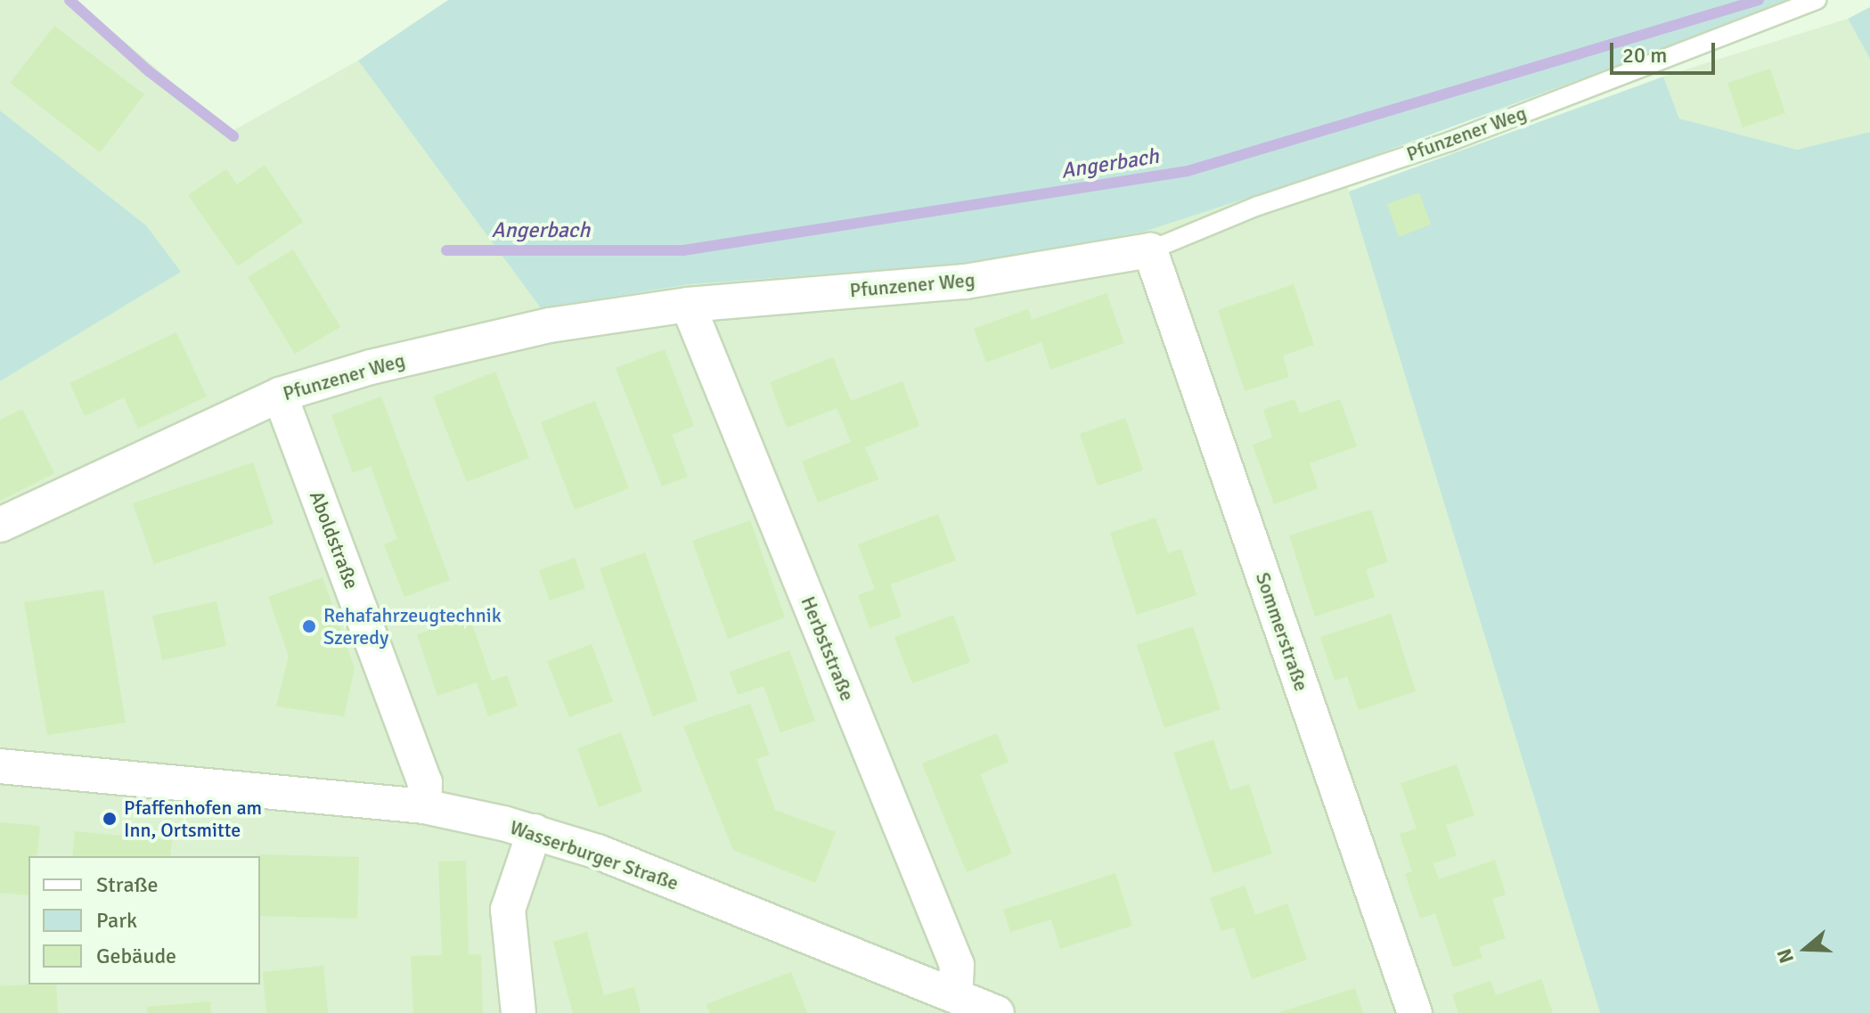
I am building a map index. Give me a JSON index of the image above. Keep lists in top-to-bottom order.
{
  "streets": {
    "street": [
      "Pfunzener Weg",
      "Aboldstraße",
      "Sommerstraße",
      "Herbststraße",
      "Wasserburger Straße"
    ]
  },
  "crossings": [
    ["Pfunzener Weg", "Aboldstraße"],
    ["Pfunzener Weg", "Sommerstraße"],
    ["Pfunzener Weg", "Herbststraße"],
    ["Aboldstraße", "Wasserburger Straße"],
    ["Herbststraße", "Wasserburger Straße"]
  ],
  "water": ["Angerbach"],
  "places": ["Rehafahrzeugtechnik Szeredy", "Pfaffenhofen am Inn, Ortsmitte"],
  "legend": ["Straße", "Park", "Gebäude"],
  "scale_bar": "20 m",
  "north": "left"
}
